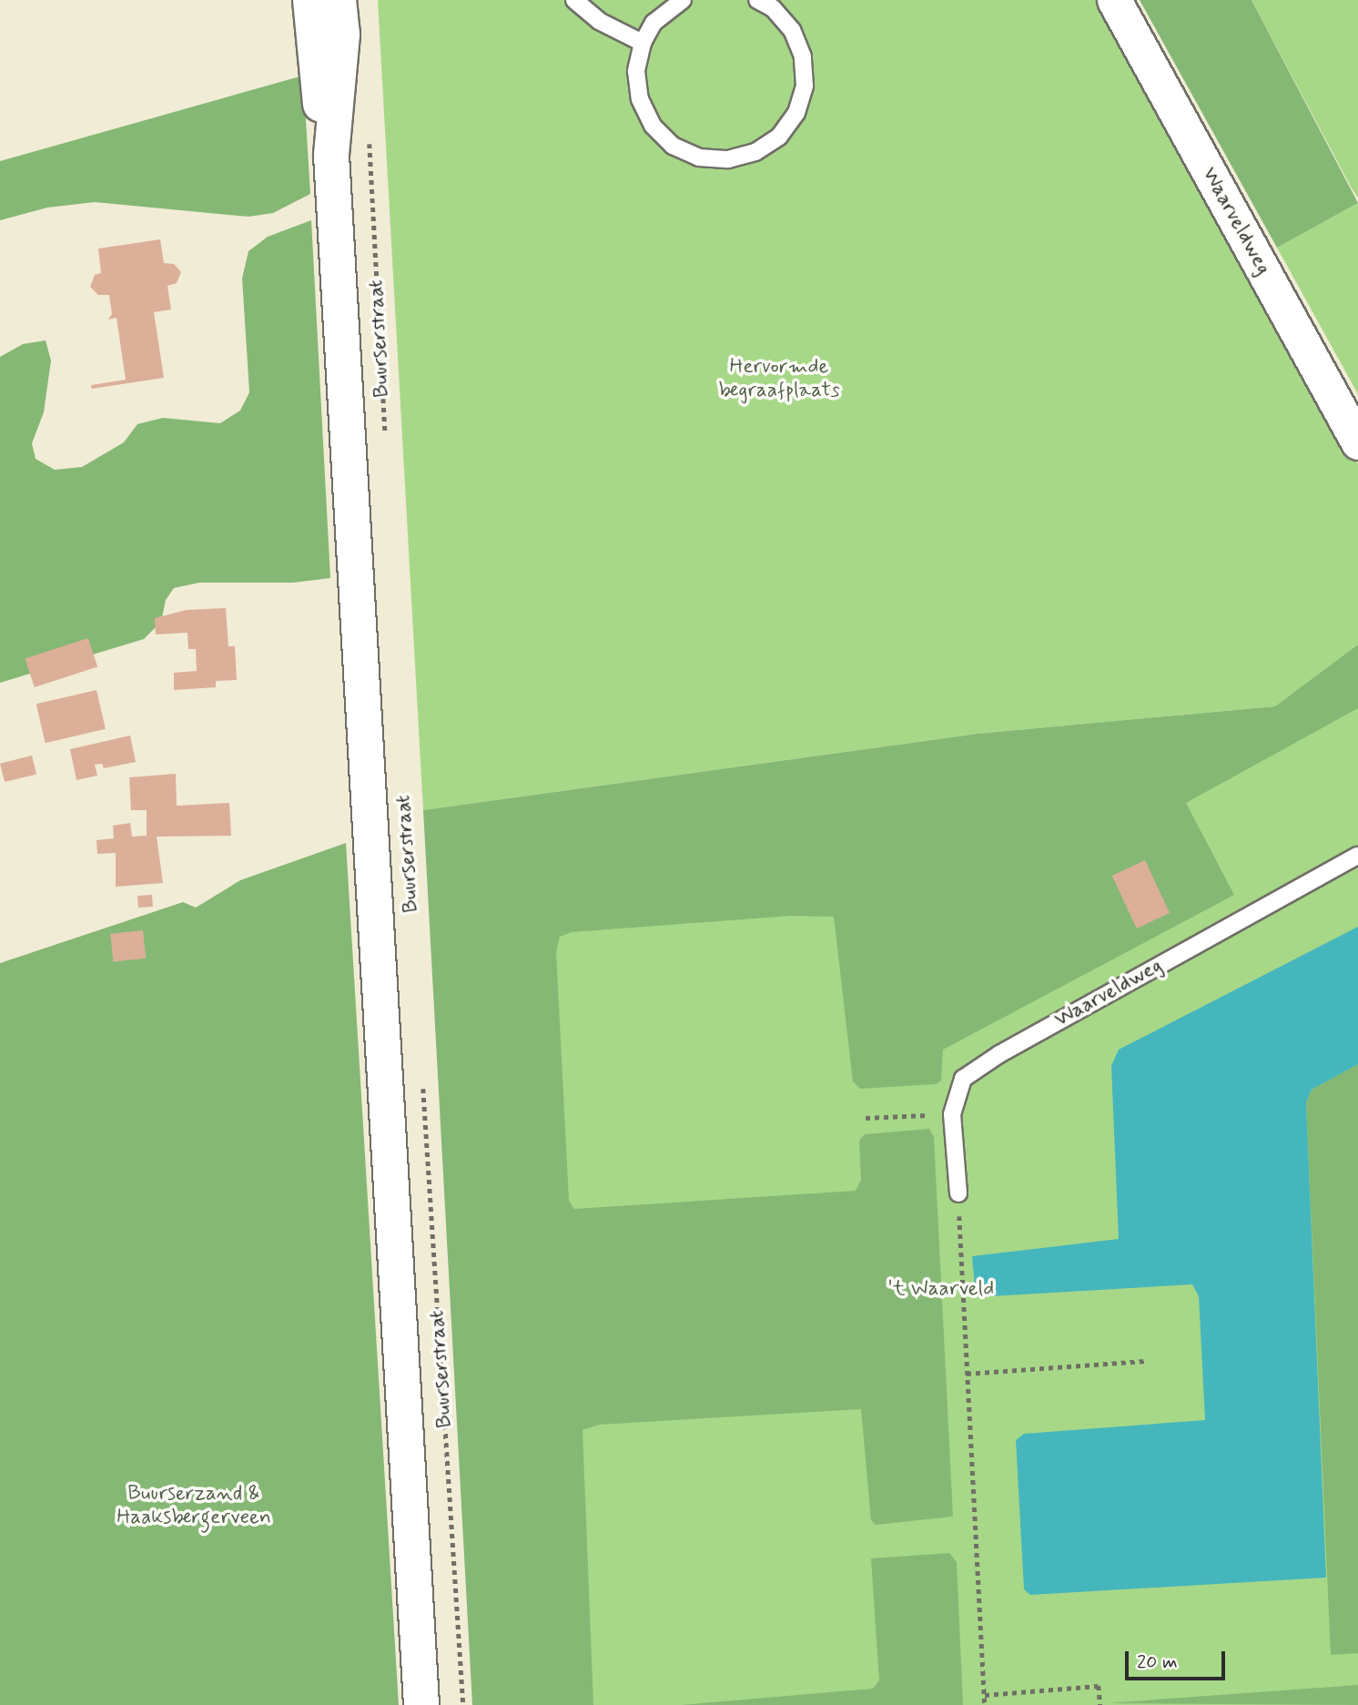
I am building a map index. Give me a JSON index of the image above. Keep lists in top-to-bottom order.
{
  "streets": {
    "main road": ["Buurserstraat"],
    "street": ["Waarveldweg"]
  },
  "parks": ["Hervormde begraafplaats", "'t Waarveld", "Buurserzand & Haaksbergerveen"],
  "scale_bar": "20 m"
}
